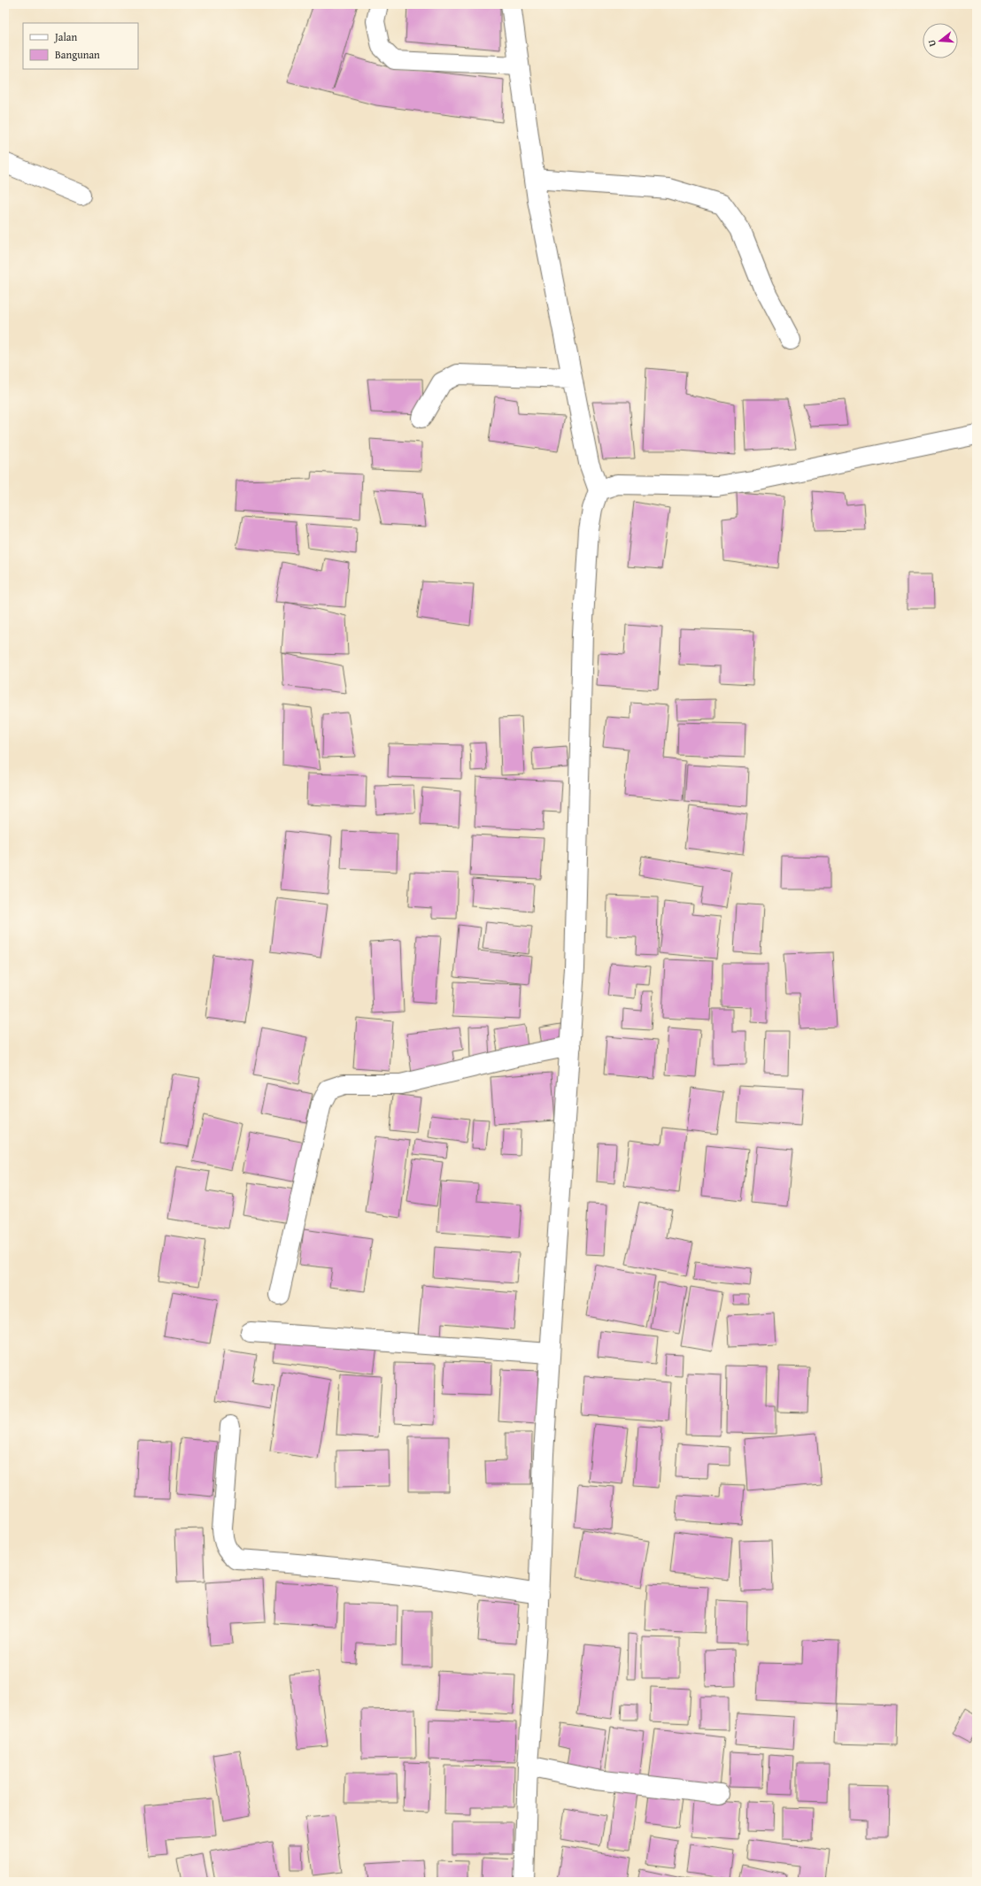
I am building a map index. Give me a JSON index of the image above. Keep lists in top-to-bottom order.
{
  "legend": ["Jalan", "Bangunan"],
  "north": "left"
}
